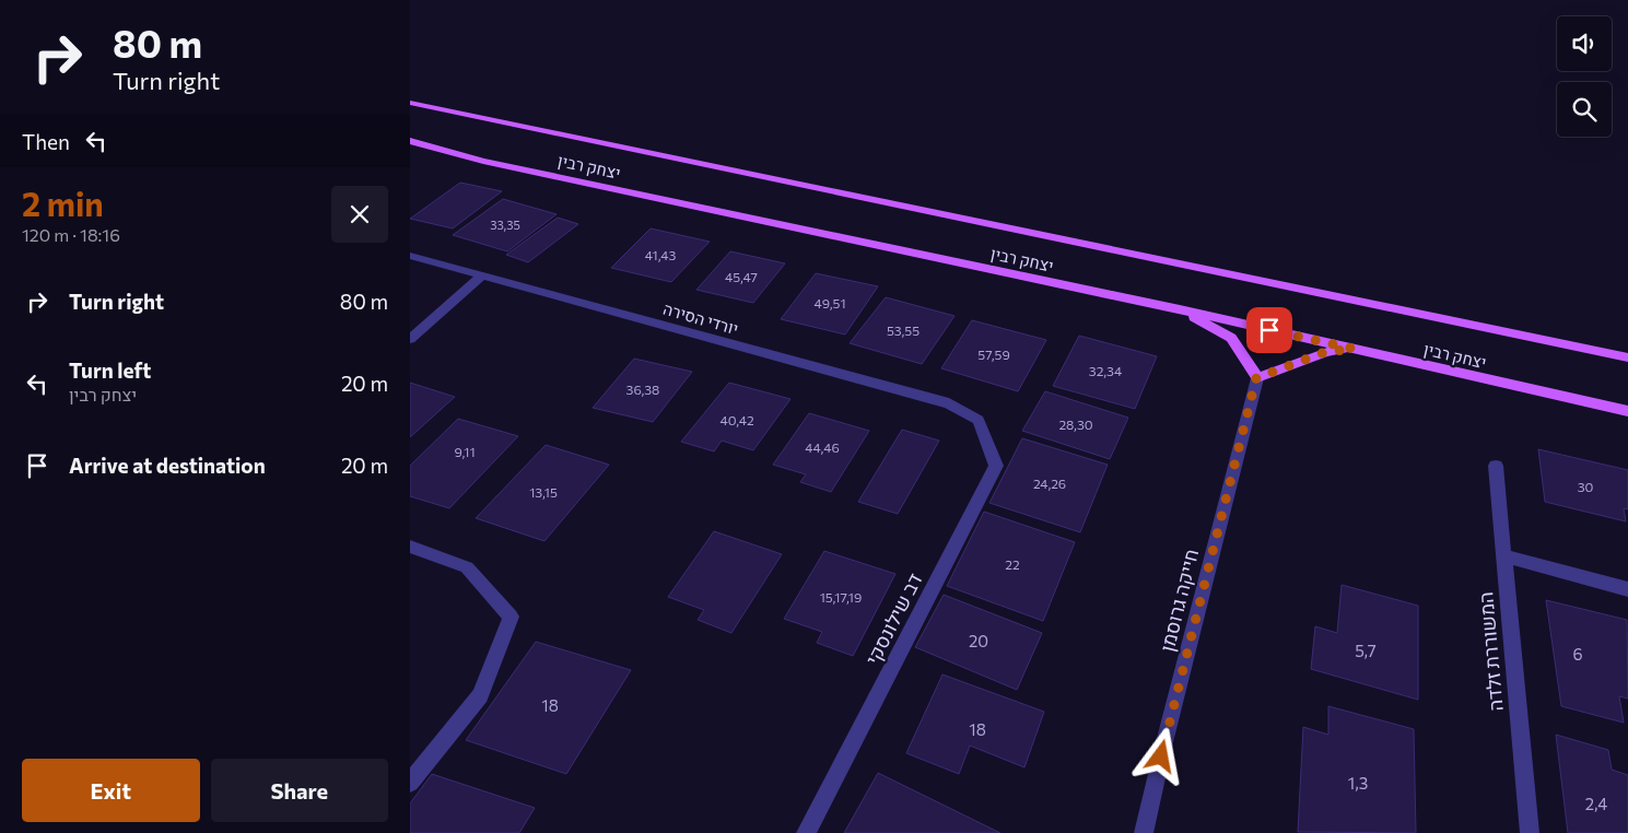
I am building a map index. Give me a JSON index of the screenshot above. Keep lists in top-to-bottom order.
{
  "streets": {
    "main road": ["יצחק רבין"],
    "street": [
      "יורדי הסירה",
      "חייקה גרוסמן",
      "דב שילונסקי",
      "המשוררת זלדה"
    ]
  },
  "crossings": [
    ["יורדי הסירה", "דב שילונסקי"]
  ],
  "house_numbers": [
    "33,35",
    "41,43",
    "45,47",
    "49,51",
    "53,55",
    "57,59",
    "32,34",
    "36,38",
    "40,42",
    "28,30",
    "44,46",
    "9,11",
    "24,26",
    "30",
    "13,15",
    "22",
    "15,17,19",
    "20",
    "5,7",
    "6",
    "18",
    "18",
    "1,3",
    "2,4"
  ],
  "page": {
    "turn": ["80 m", "Turn right"],
    "then": "Then",
    "heading": ["2 min", "120 m · 18:16"],
    "list": [
      {
        "name": "Turn right",
        "value": "80 m"
      },
      {
        "name": "Turn left",
        "note": "יצחק רבין",
        "value": "20 m"
      },
      {
        "name": "Arrive at destination",
        "value": "20 m"
      }
    ],
    "buttons": ["Exit", "Share"]
  }
}
